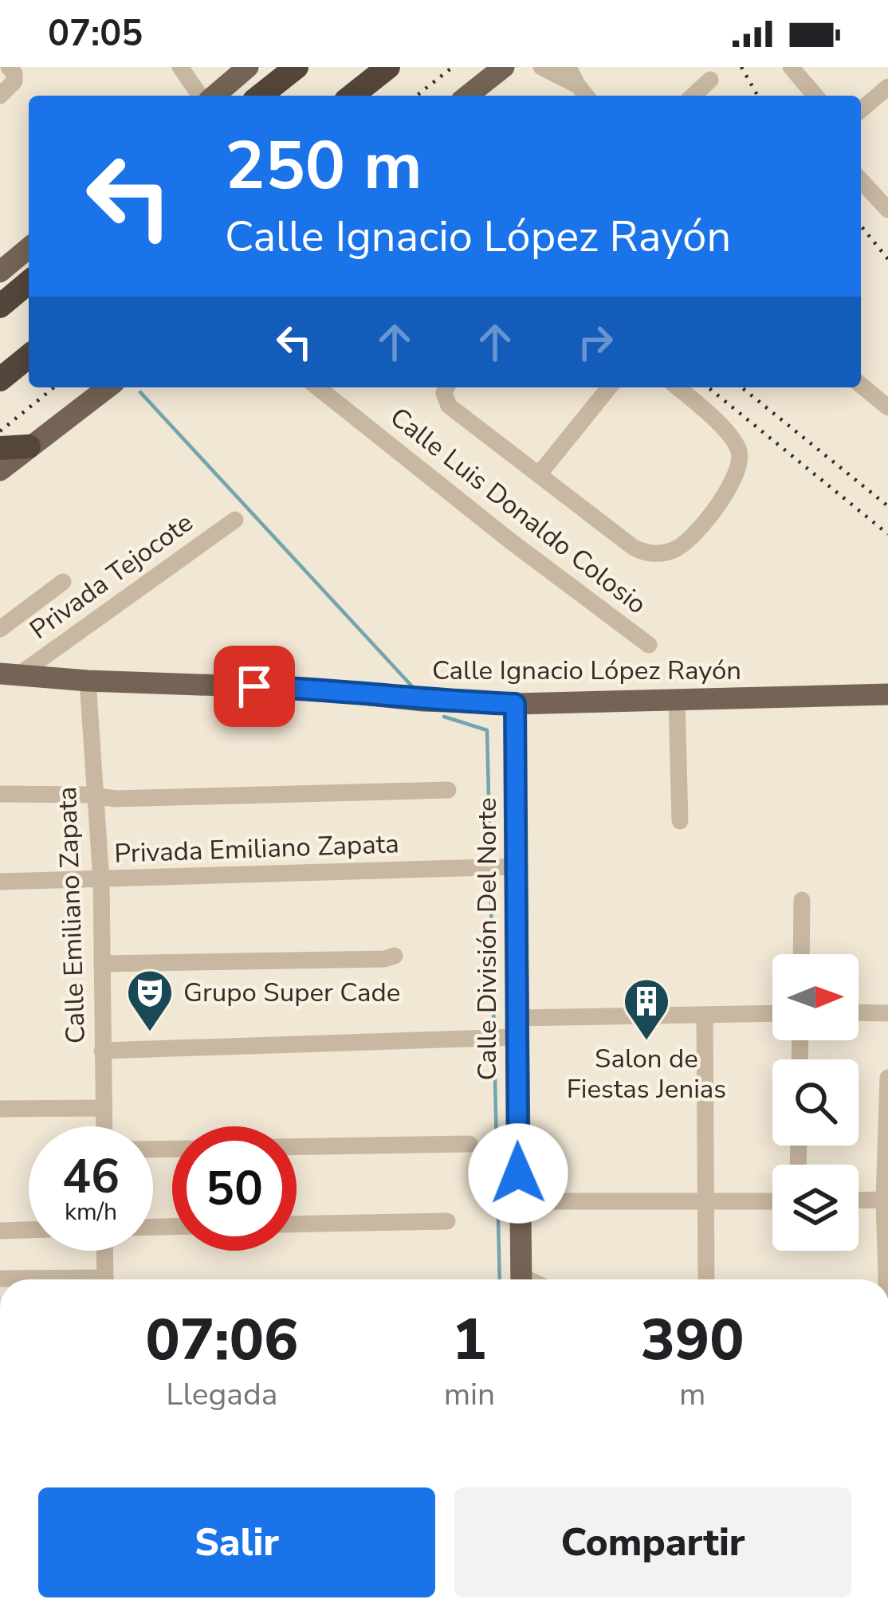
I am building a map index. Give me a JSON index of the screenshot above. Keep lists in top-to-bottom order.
{
  "streets": {
    "main road": ["Calle Ignacio López Rayón", "Calle División Del Norte"],
    "street": [
      "Calle Luis Donaldo Colosio",
      "Privada Tejocote",
      "Privada Emiliano Zapata",
      "Calle Emiliano Zapata"
    ]
  },
  "crossings": [
    ["Privada Tejocote", "Calle Ignacio López Rayón"],
    ["Calle Ignacio López Rayón", "Calle Emiliano Zapata"],
    ["Calle Ignacio López Rayón", "Calle División Del Norte"],
    ["Privada Emiliano Zapata", "Calle Emiliano Zapata"],
    ["Privada Emiliano Zapata", "Calle División Del Norte"]
  ],
  "places": {
    "theatre": ["Grupo Super Cade"],
    "building": ["Salon de Fiestas Jenias"]
  },
  "north": "right",
  "page": {
    "status": "07:05",
    "turn": ["250 m", "Calle Ignacio López Rayón"],
    "speed": "46 km/h",
    "limit": "50",
    "eta": [
      "07:06",
      "Llegada",
      "1",
      "min",
      "390",
      "m"
    ],
    "buttons": ["Salir", "Compartir"]
  }
}
